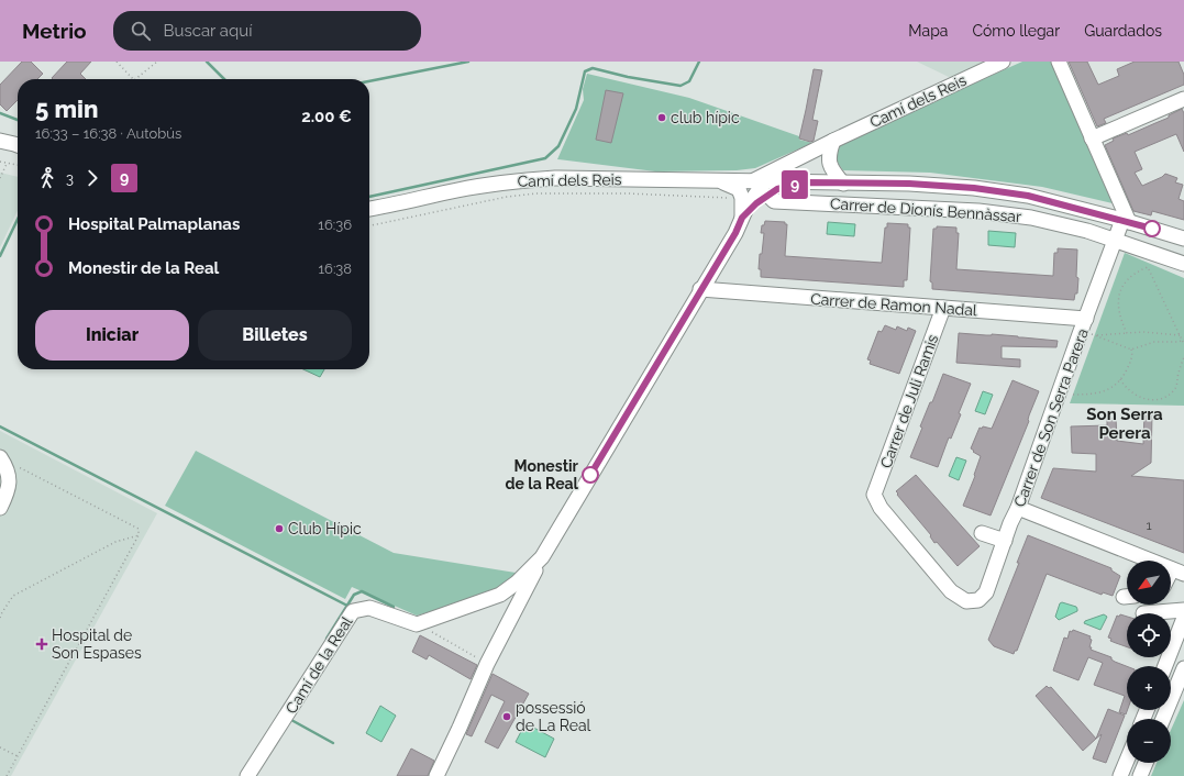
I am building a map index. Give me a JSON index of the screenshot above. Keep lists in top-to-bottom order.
{
  "streets": {
    "street": [
      "Camí dels Reis",
      "Carrer de Dionís Bennàssar",
      "Carrer de Ramon Nadal",
      "Carrer de Juli Ramis",
      "Carrer de Son Serra Parera",
      "Camí de la Real"
    ]
  },
  "crossings": [
    ["Camí dels Reis", "Carrer de Dionís Bennàssar"],
    ["Camí dels Reis", "Carrer de Son Serra Parera"],
    ["Carrer de Dionís Bennàssar", "Carrer de Son Serra Parera"],
    ["Carrer de Ramon Nadal", "Carrer de Juli Ramis"],
    ["Carrer de Ramon Nadal", "Carrer de Son Serra Parera"],
    ["Carrer de Juli Ramis", "Carrer de Son Serra Parera"]
  ],
  "districts": ["Son Serra Perera"],
  "places": {
    "other": [
      "club hípic",
      "Monestir de la Real",
      "Club Hípic",
      "possessió de La Real"
    ],
    "health": ["Hospital de Son Espases"]
  },
  "lines": ["bus line 9"],
  "house_numbers": ["1"],
  "north": "bottom left",
  "page": {
    "header": "Metrio",
    "search": "Buscar aquí",
    "nav": ["Mapa", "Cómo llegar", "Guardados"],
    "on_map": "9",
    "heading": ["5 min", "16:33 – 16:38 · Autobús", "2.00 €"],
    "legs": ["3", "9"],
    "list": [
      {
        "name": "Hospital Palmaplanas",
        "value": "16:36"
      },
      {
        "name": "Monestir de la Real",
        "value": "16:38"
      }
    ],
    "buttons": ["Iniciar", "Billetes"],
    "map_buttons": ["+", "−"]
  }
}
